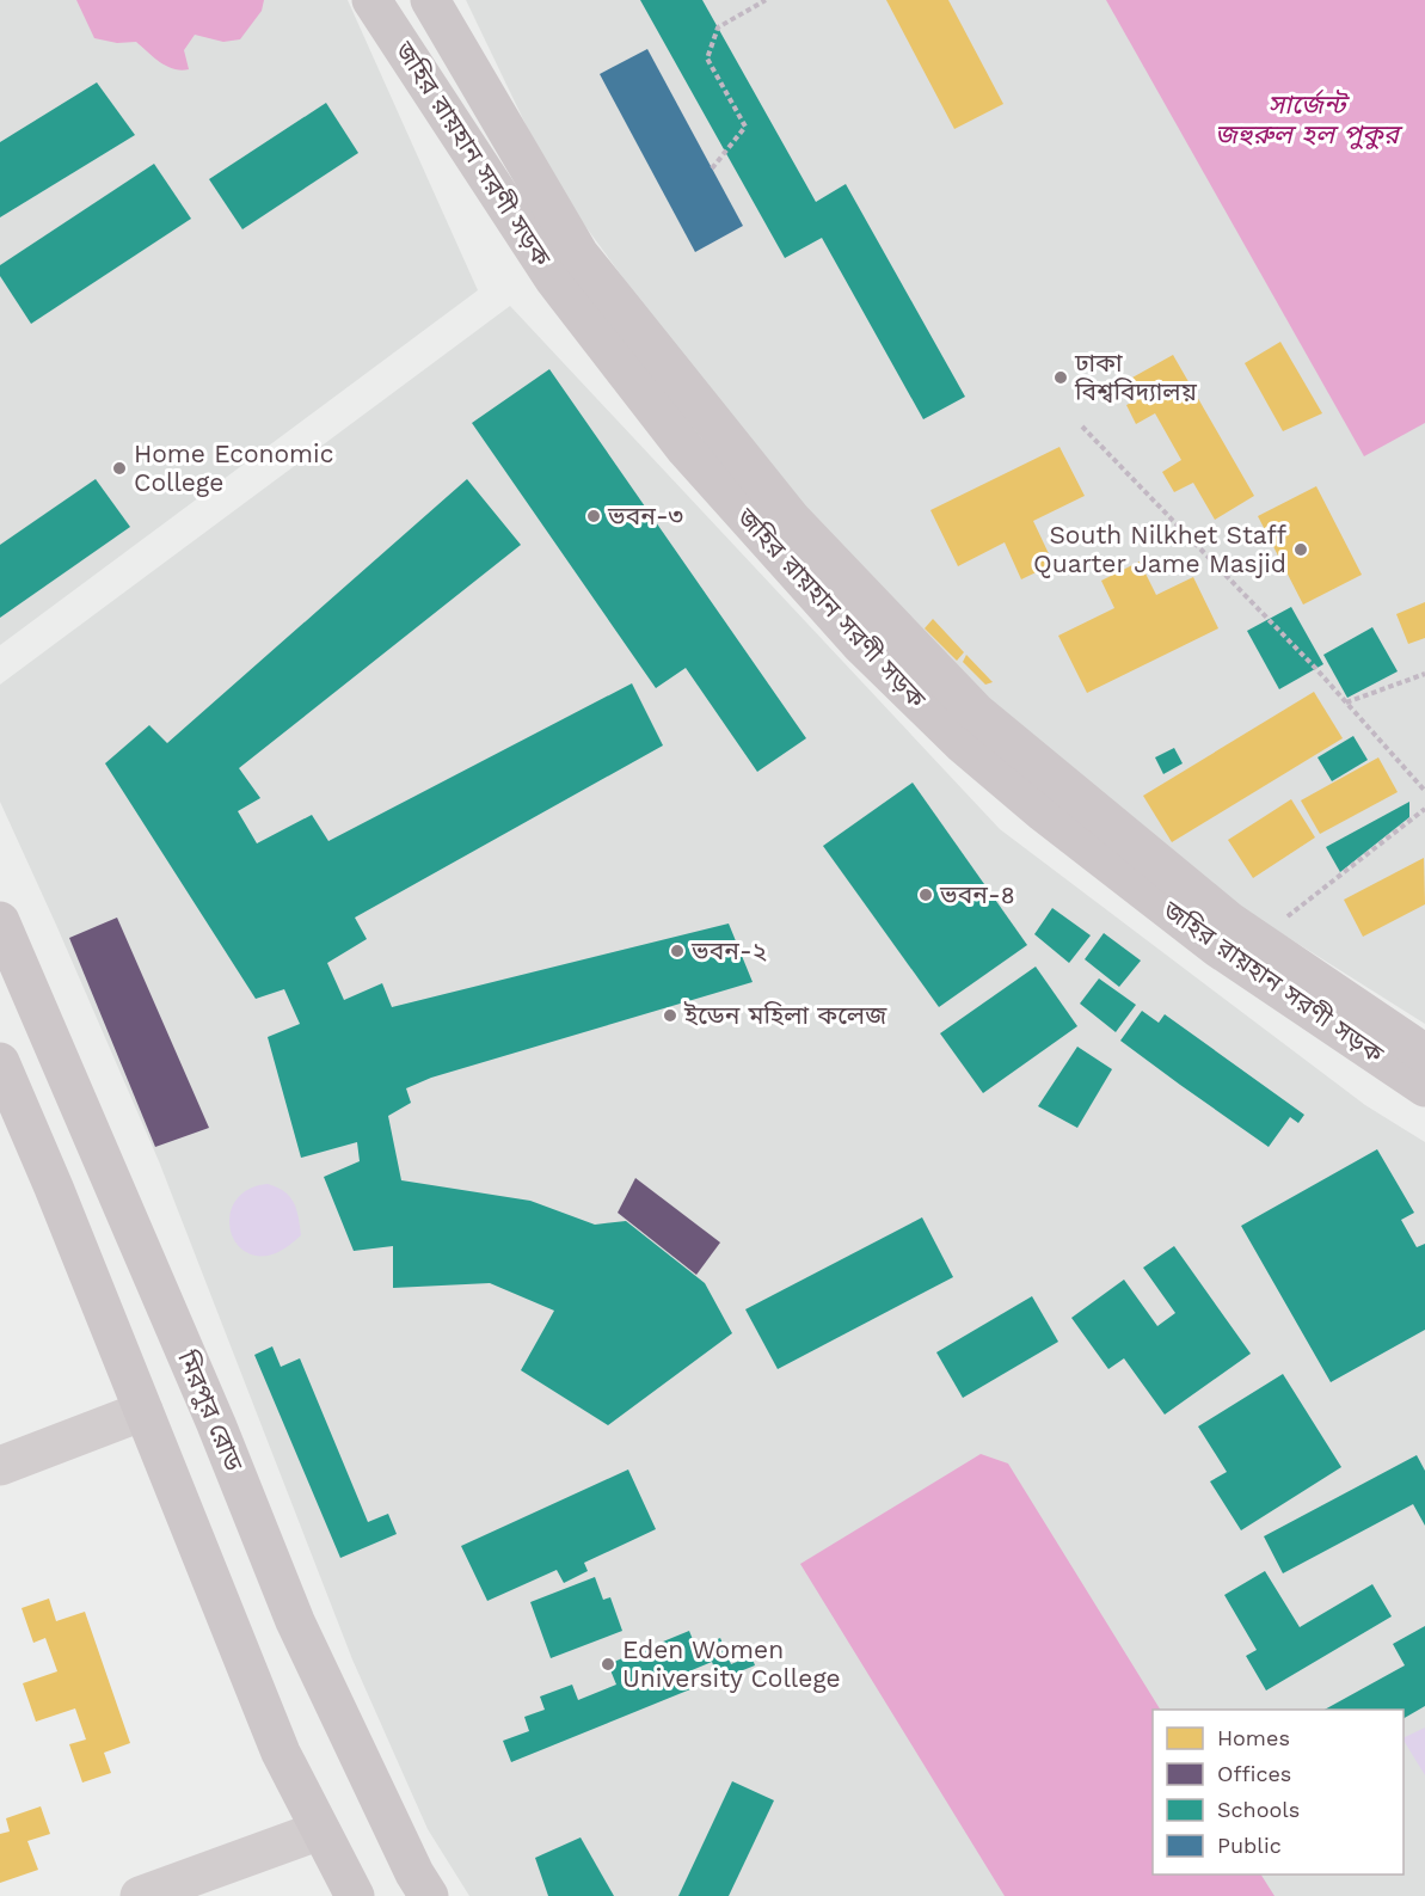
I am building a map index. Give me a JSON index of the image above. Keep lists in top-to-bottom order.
{
  "streets": {
    "main road": ["জহির রায়হান সরণী সড়ক", "মিরপুর রোড"]
  },
  "water": ["সার্জেন্ট জহুরুল হল পুকুর"],
  "places": [
    "ঢাকা বিশ্ববিদ্যালয়",
    "Home Economic College",
    "ভবন-৩",
    "South Nilkhet Staff Quarter Jame Masjid",
    "ভবন-৪",
    "ভবন-২",
    "ইডেন মহিলা কলেজ",
    "Eden Women University College"
  ],
  "legend": [
    "Homes",
    "Offices",
    "Schools",
    "Public"
  ]
}
